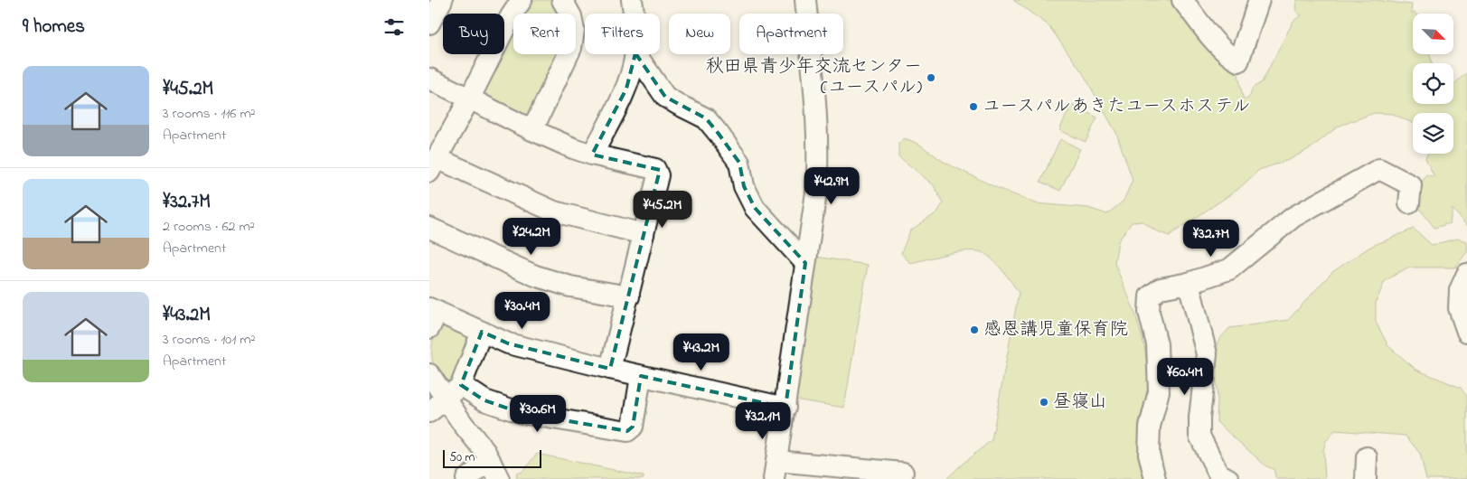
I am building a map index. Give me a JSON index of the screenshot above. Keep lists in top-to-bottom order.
{
  "places": [
    "秋田県青少年交流センター (ユースパル)",
    "ユースパルあきたユースホステル",
    "感恩講児童保育院",
    "昼寝山"
  ],
  "scale_bar": "50 m",
  "north": "bottom right",
  "page": {
    "heading": "9 homes",
    "chip": [
      "Buy",
      "Rent",
      "Filters",
      "New",
      "Apartment"
    ],
    "list": [
      {
        "name": "¥45.2M",
        "note": "3 rooms · 116 m² · Apartment"
      },
      {
        "name": "¥32.7M",
        "note": "2 rooms · 62 m² · Apartment"
      },
      {
        "name": "¥43.2M",
        "note": "3 rooms · 101 m² · Apartment"
      }
    ],
    "price": [
      "¥42.9M",
      "¥45.2M",
      "¥24.2M",
      "¥32.7M",
      "¥30.4M",
      "¥43.2M",
      "¥60.4M",
      "¥30.6M",
      "¥32.1M"
    ],
    "scale": "50 m"
  }
}
